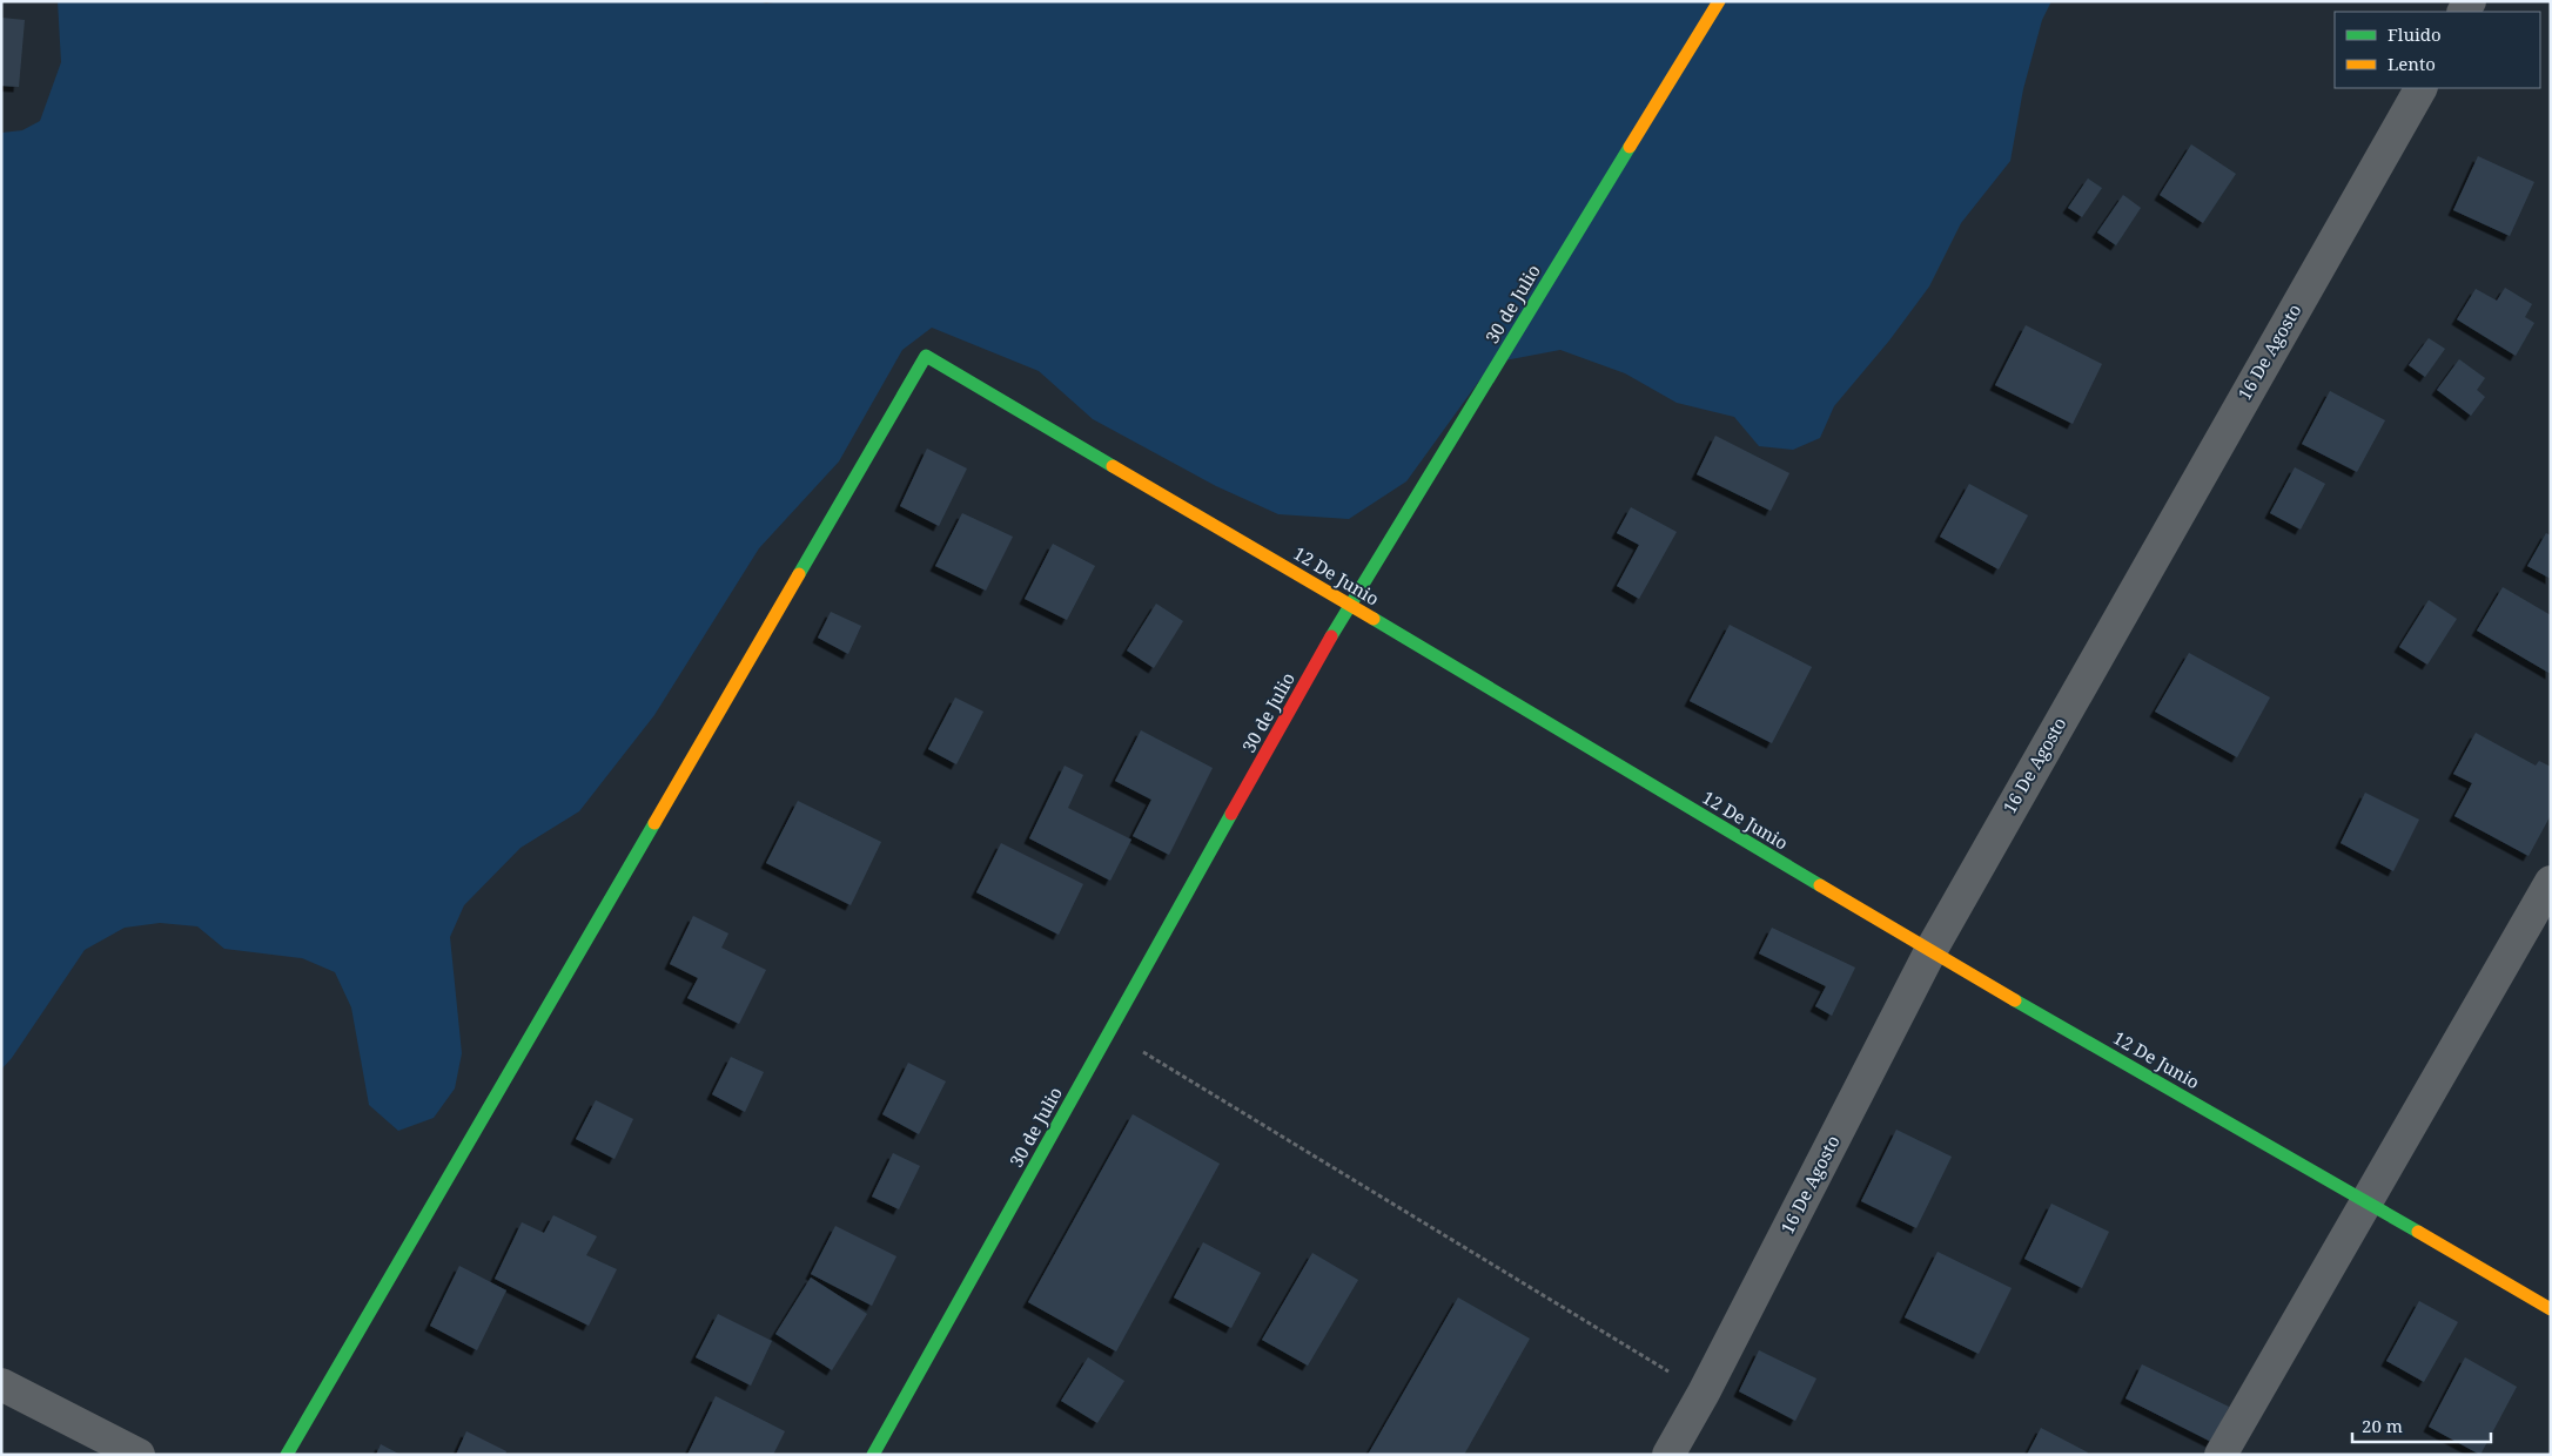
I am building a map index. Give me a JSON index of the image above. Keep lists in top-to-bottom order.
{
  "streets": {
    "street": ["30 de Julio", "16 De Agosto", "12 De Junio"]
  },
  "crossings": [
    ["30 de Julio", "12 De Junio"],
    ["16 De Agosto", "12 De Junio"]
  ],
  "legend": ["Fluido", "Lento"],
  "scale_bar": "20 m"
}
